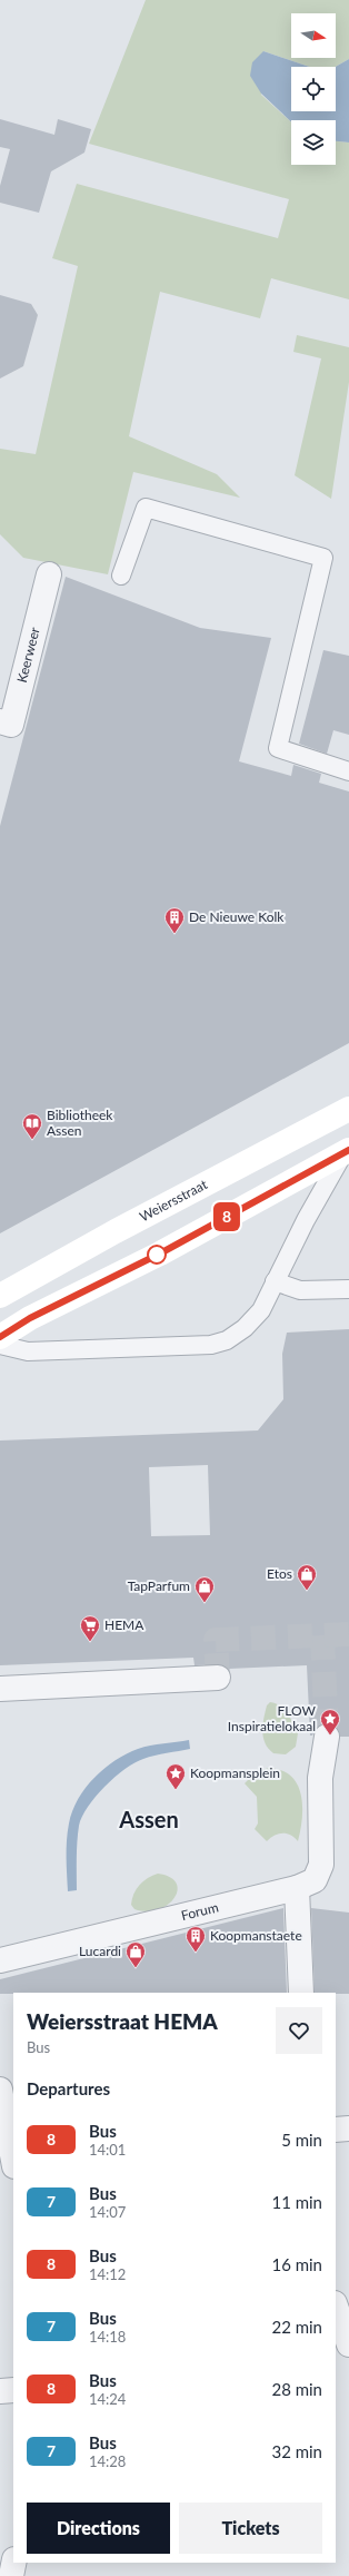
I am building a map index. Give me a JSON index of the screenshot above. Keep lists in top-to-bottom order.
{
  "streets": {
    "main road": ["Weiersstraat"],
    "street": ["Keerweer", "Forum"]
  },
  "districts": ["Assen"],
  "places": {
    "building": ["De Nieuwe Kolk", "Koopmanstaete"],
    "library": ["Bibliotheek Assen"],
    "shop": ["Etos", "TapParfum", "Lucardi"],
    "supermarket": ["HEMA"],
    "place": ["FLOW Inspiratielokaal", "Koopmansplein"]
  },
  "lines": ["bus line 8"],
  "north": "right",
  "page": {
    "on_map": "8",
    "heading": [
      ["Weiersstraat HEMA", "Bus"],
      "Departures"
    ],
    "list": [
      {
        "mark": "8",
        "name": "Bus",
        "note": "14:01",
        "value": "5 min"
      },
      {
        "mark": "7",
        "name": "Bus",
        "note": "14:07",
        "value": "11 min"
      },
      {
        "mark": "8",
        "name": "Bus",
        "note": "14:12",
        "value": "16 min"
      },
      {
        "mark": "7",
        "name": "Bus",
        "note": "14:18",
        "value": "22 min"
      },
      {
        "mark": "8",
        "name": "Bus",
        "note": "14:24",
        "value": "28 min"
      },
      {
        "mark": "7",
        "name": "Bus",
        "note": "14:28",
        "value": "32 min"
      }
    ],
    "buttons": ["Directions", "Tickets"]
  }
}
